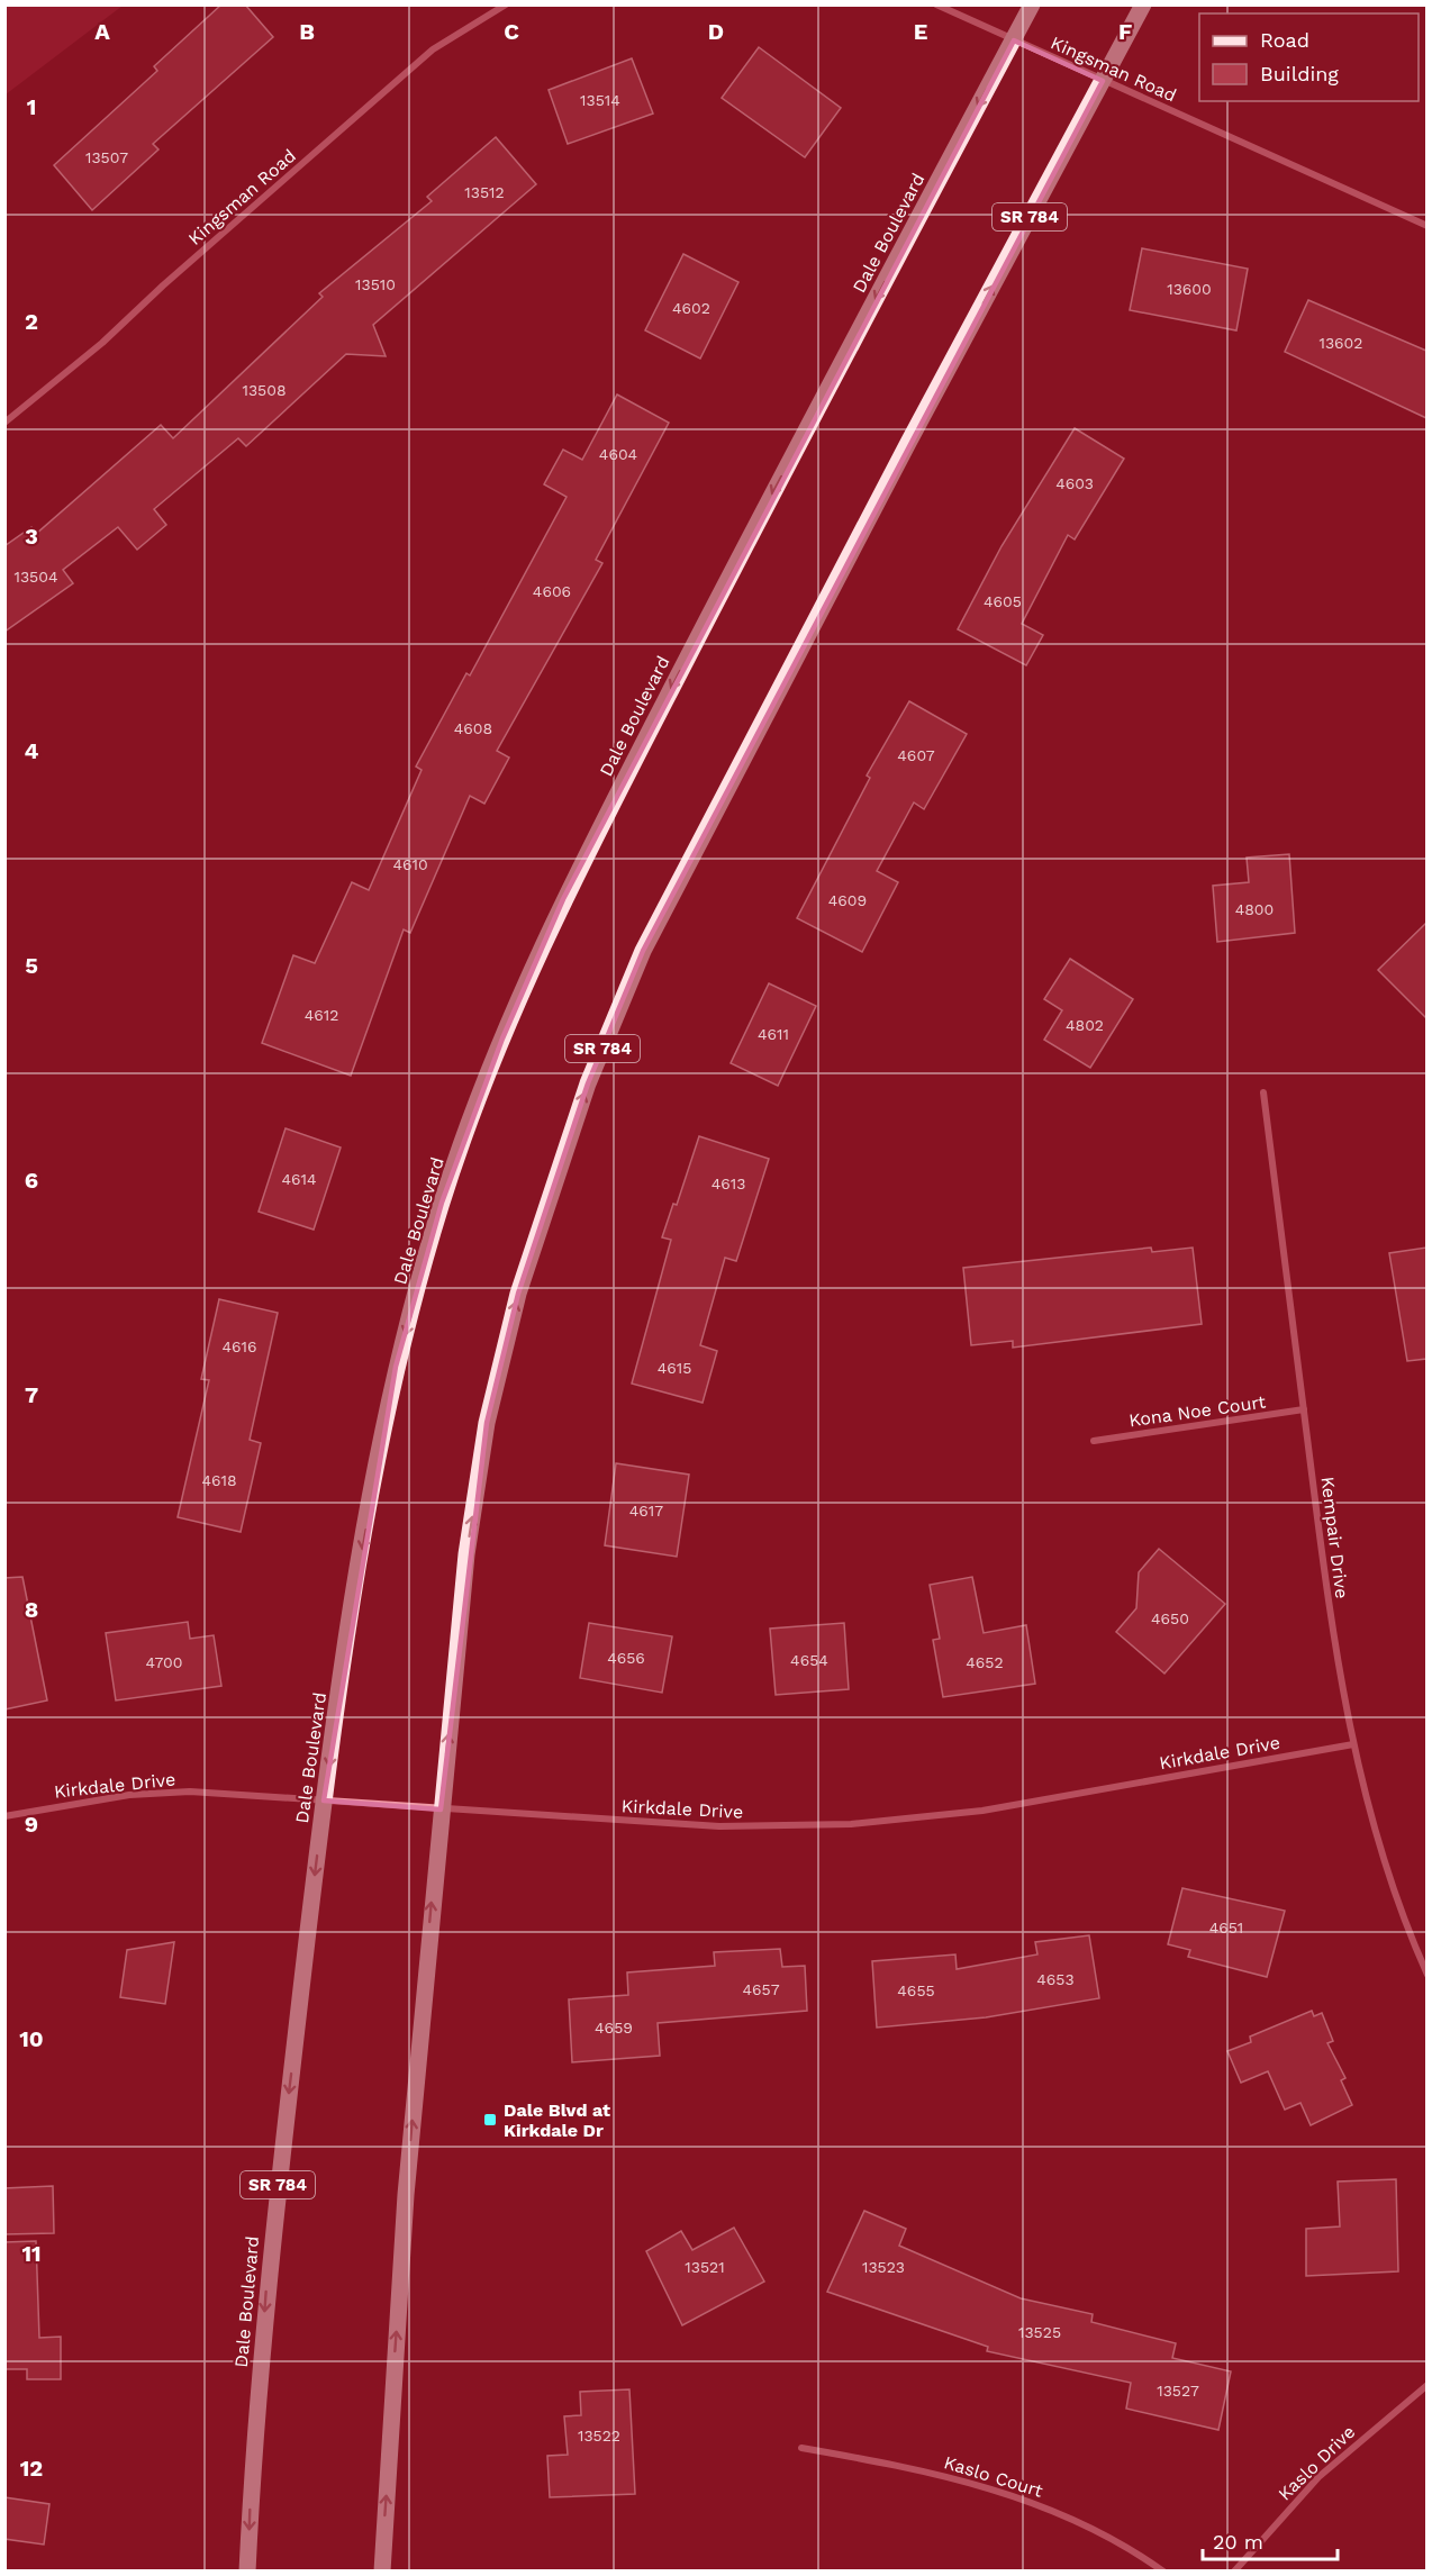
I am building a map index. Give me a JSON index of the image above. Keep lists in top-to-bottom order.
{
  "streets": {
    "main road": ["SR 784", "Dale Boulevard"],
    "street": [
      "Kingsman Road",
      "Kona Noe Court",
      "Kempair Drive",
      "Kirkdale Drive",
      "Kaslo Drive",
      "Kaslo Court"
    ]
  },
  "crossings": [
    ["Kingsman Road", "SR 784"],
    ["Kingsman Road", "Dale Boulevard"],
    ["SR 784", "Kirkdale Drive"],
    ["Dale Boulevard", "Kirkdale Drive"],
    ["Kona Noe Court", "Kempair Drive"],
    ["Kempair Drive", "Kirkdale Drive"]
  ],
  "places": {
    "transit": ["Dale Blvd at Kirkdale Dr"]
  },
  "house_numbers": [
    "13514",
    "13507",
    "13512",
    "13510",
    "13600",
    "4602",
    "13602",
    "13508",
    "4604",
    "4603",
    "13504",
    "4606",
    "4605",
    "4608",
    "4607",
    "4610",
    "4609",
    "4800",
    "4612",
    "4802",
    "4611",
    "4614",
    "4613",
    "4616",
    "4615",
    "4618",
    "4617",
    "4650",
    "4656",
    "4654",
    "4700",
    "4652",
    "4651",
    "4653",
    "4657",
    "4655",
    "4659",
    "13521",
    "13523",
    "13525",
    "13527",
    "13522"
  ],
  "legend": ["Road", "Building"],
  "scale_bar": "20 m",
  "grid": {
    "columns": [
      "A",
      "B",
      "C",
      "D",
      "E",
      "F"
    ],
    "rows": [
      "1",
      "2",
      "3",
      "4",
      "5",
      "6",
      "7",
      "8",
      "9",
      "10",
      "11",
      "12"
    ]
  }
}
